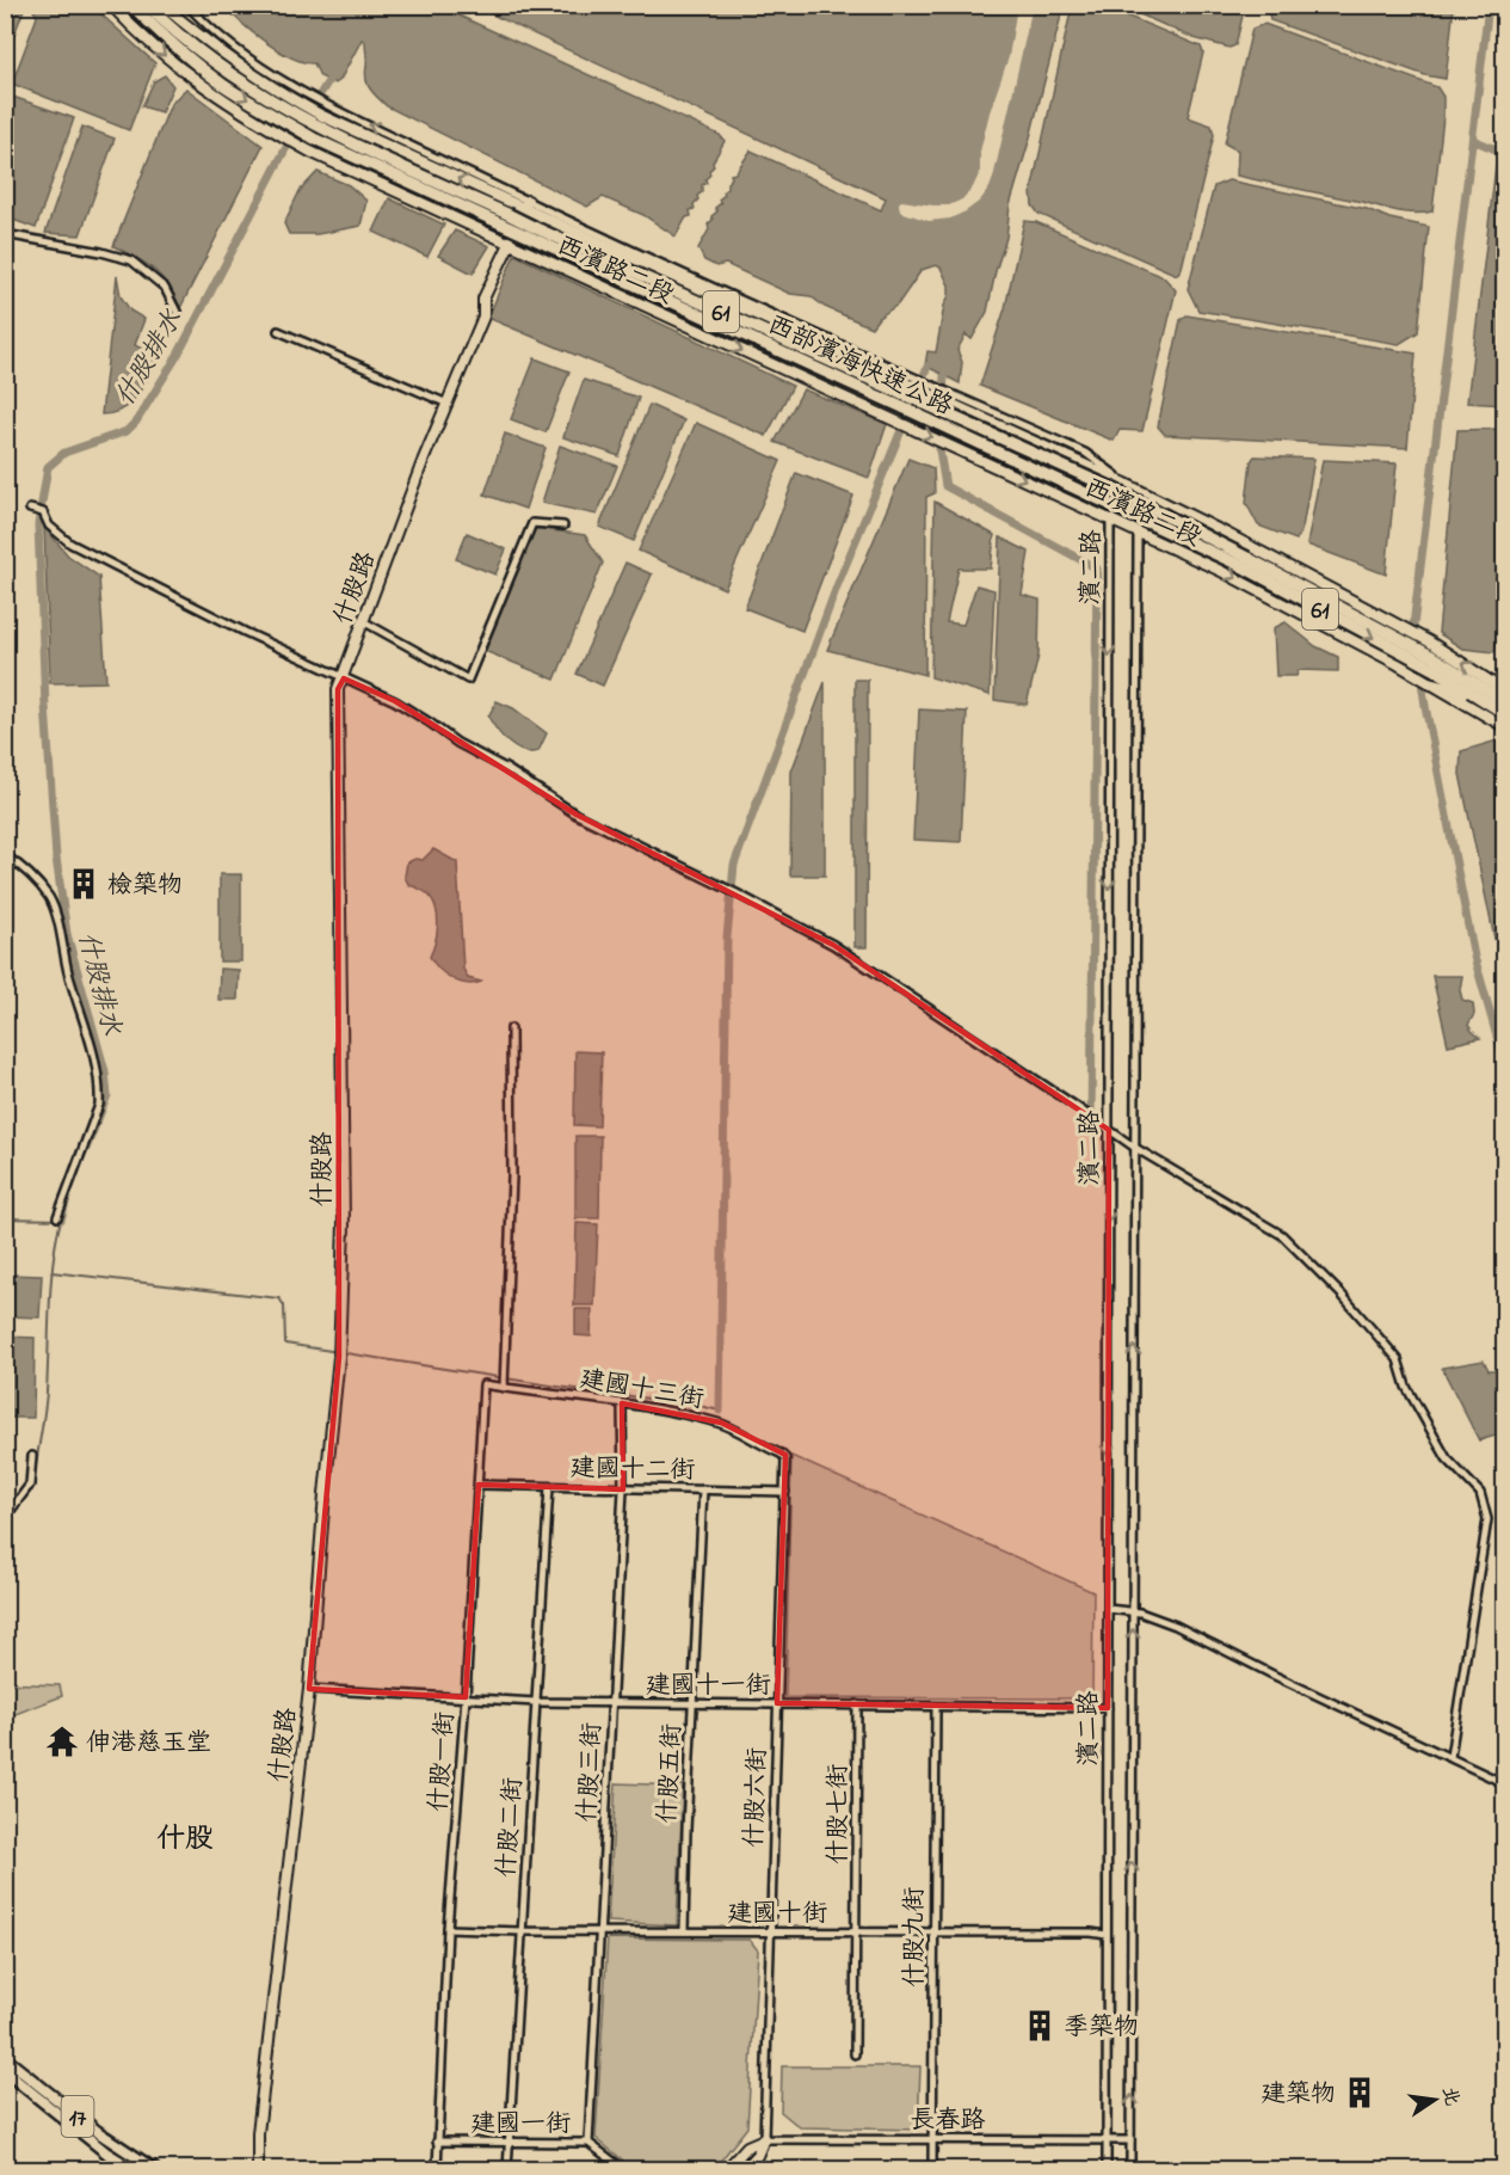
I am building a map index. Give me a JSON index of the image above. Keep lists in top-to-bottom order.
{
  "streets": {
    "highway": ["61", "西部濱海快速公路"],
    "main road": ["17"],
    "street": [
      "西濱路二段",
      "濱二路",
      "什股路",
      "建國十三街",
      "建國十二街",
      "建國十一街",
      "什股一街",
      "什股三街",
      "什股五街",
      "什股六街",
      "什股七街",
      "什股二街",
      "建國十街",
      "什股九街",
      "長春路",
      "建國一街"
    ]
  },
  "crossings": [
    ["西濱路二段", "西部濱海快速公路"],
    ["西濱路二段", "濱二路"],
    ["西濱路二段", "什股路"],
    ["濱二路", "建國十一街"],
    ["濱二路", "建國十街"],
    ["濱二路", "長春路"],
    ["什股路", "建國十一街"],
    ["建國十三街", "什股一街"],
    ["建國十三街", "什股三街"],
    ["建國十三街", "什股六街"],
    ["建國十二街", "什股一街"],
    ["建國十二街", "什股三街"],
    ["建國十二街", "什股五街"],
    ["建國十二街", "什股六街"],
    ["建國十二街", "什股二街"],
    ["建國十一街", "什股一街"],
    ["建國十一街", "什股三街"],
    ["建國十一街", "什股五街"],
    ["建國十一街", "什股六街"],
    ["建國十一街", "什股七街"],
    ["建國十一街", "什股二街"],
    ["建國十一街", "什股九街"],
    ["什股一街", "建國十街"],
    ["什股一街", "建國一街"],
    ["什股三街", "建國十街"],
    ["什股三街", "建國一街"],
    ["什股五街", "建國十街"],
    ["什股六街", "建國十街"],
    ["什股六街", "長春路"],
    ["什股七街", "建國十街"],
    ["什股二街", "建國十街"],
    ["什股二街", "建國一街"],
    ["建國十街", "什股九街"],
    ["什股九街", "長春路"]
  ],
  "districts": ["什股"],
  "water": ["什股排水"],
  "places": {
    "building": ["檢築物", "季築物", "建築物"],
    "temple": ["伸港慈玉堂"]
  },
  "north": "right"
}
